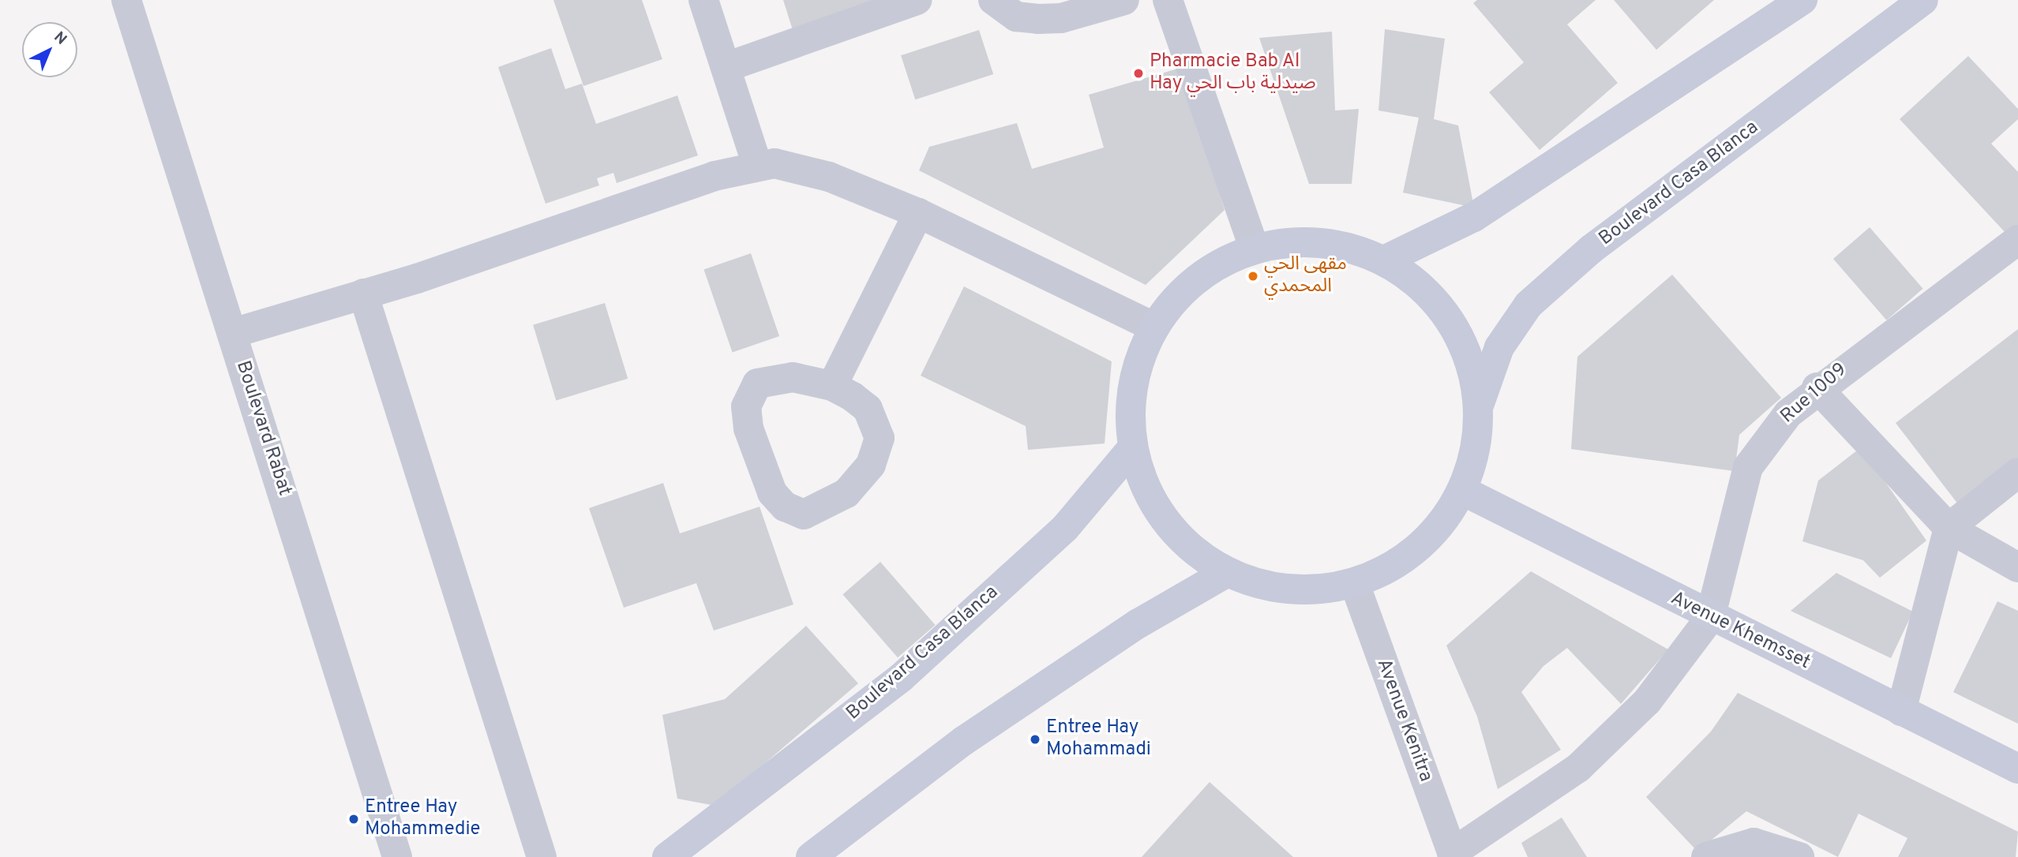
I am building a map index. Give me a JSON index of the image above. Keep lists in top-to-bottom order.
{
  "streets": {
    "main road": ["Boulevard Casa Blanca", "Avenue Khemsset"],
    "street": ["Rue 1009", "Boulevard Rabat", "Avenue Kenitra"]
  },
  "crossings": [
    ["Rue 1009", "Avenue Khemsset"]
  ],
  "places": [
    "Pharmacie Bab Al Hay صيدلية باب الحي",
    "مقهى الحي المحمدي",
    "Entree Hay Mohammadi",
    "Entree Hay Mohammedie"
  ],
  "north": "top right"
}
